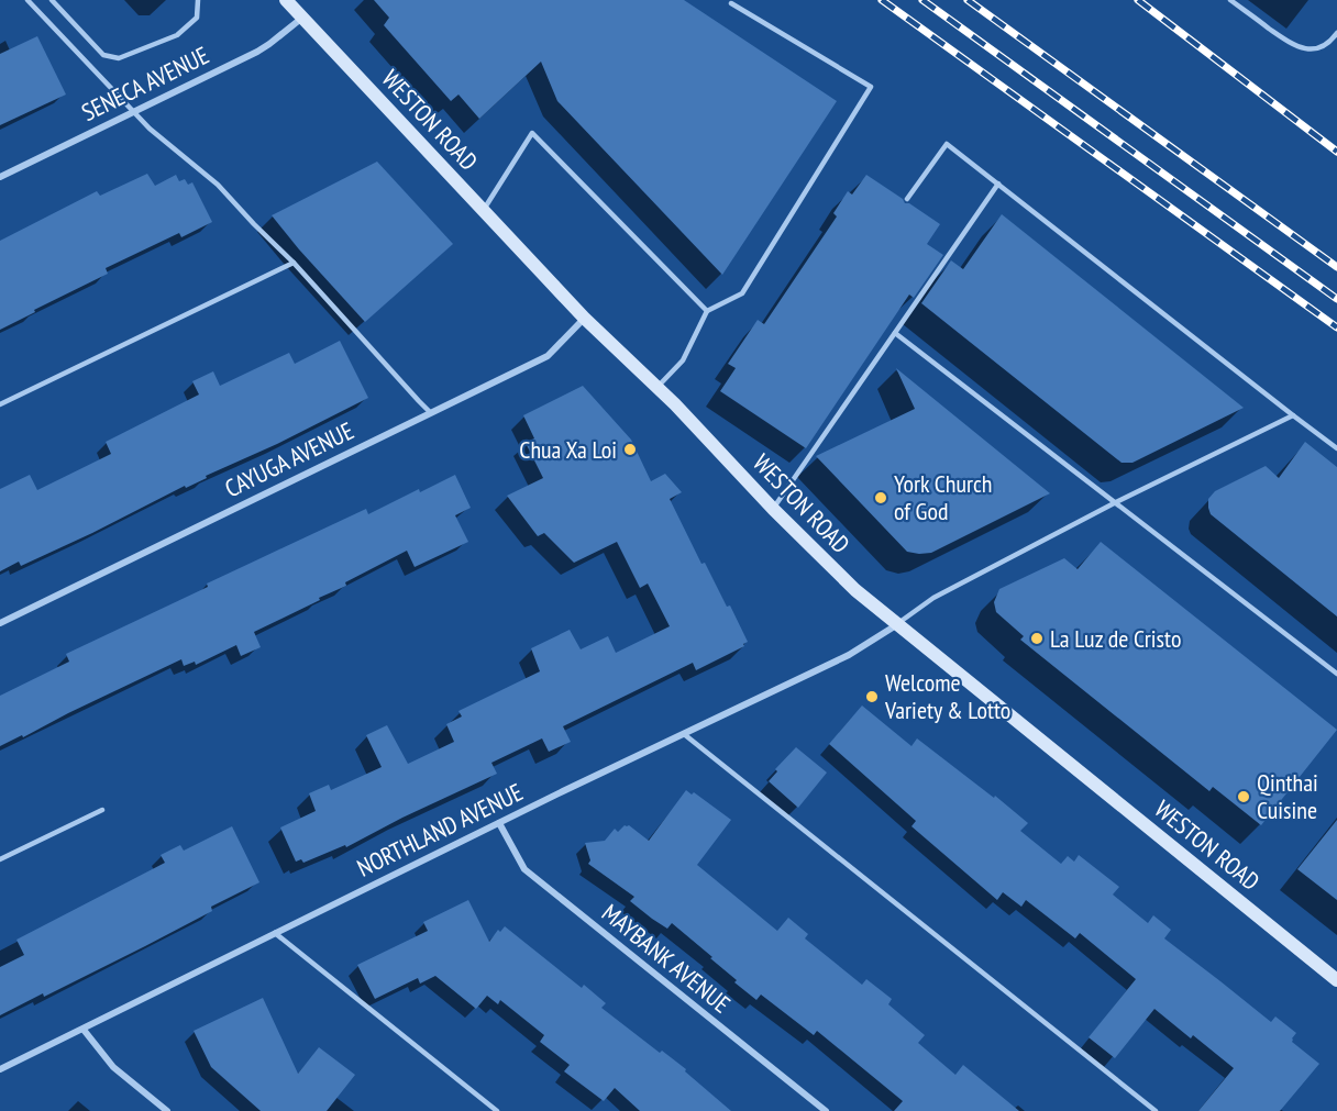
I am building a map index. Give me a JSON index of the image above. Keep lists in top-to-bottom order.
{
  "streets": {
    "main road": ["WESTON ROAD"],
    "street": [
      "SENECA AVENUE",
      "CAYUGA AVENUE",
      "NORTHLAND AVENUE",
      "MAYBANK AVENUE"
    ]
  },
  "crossings": [
    ["SENECA AVENUE", "WESTON ROAD"],
    ["WESTON ROAD", "CAYUGA AVENUE"],
    ["WESTON ROAD", "NORTHLAND AVENUE"],
    ["NORTHLAND AVENUE", "MAYBANK AVENUE"]
  ],
  "places": [
    "Chua Xa Loi",
    "York Church of God",
    "La Luz de Cristo",
    "Welcome Variety & Lotto",
    "Qinthai Cuisine"
  ]
}
